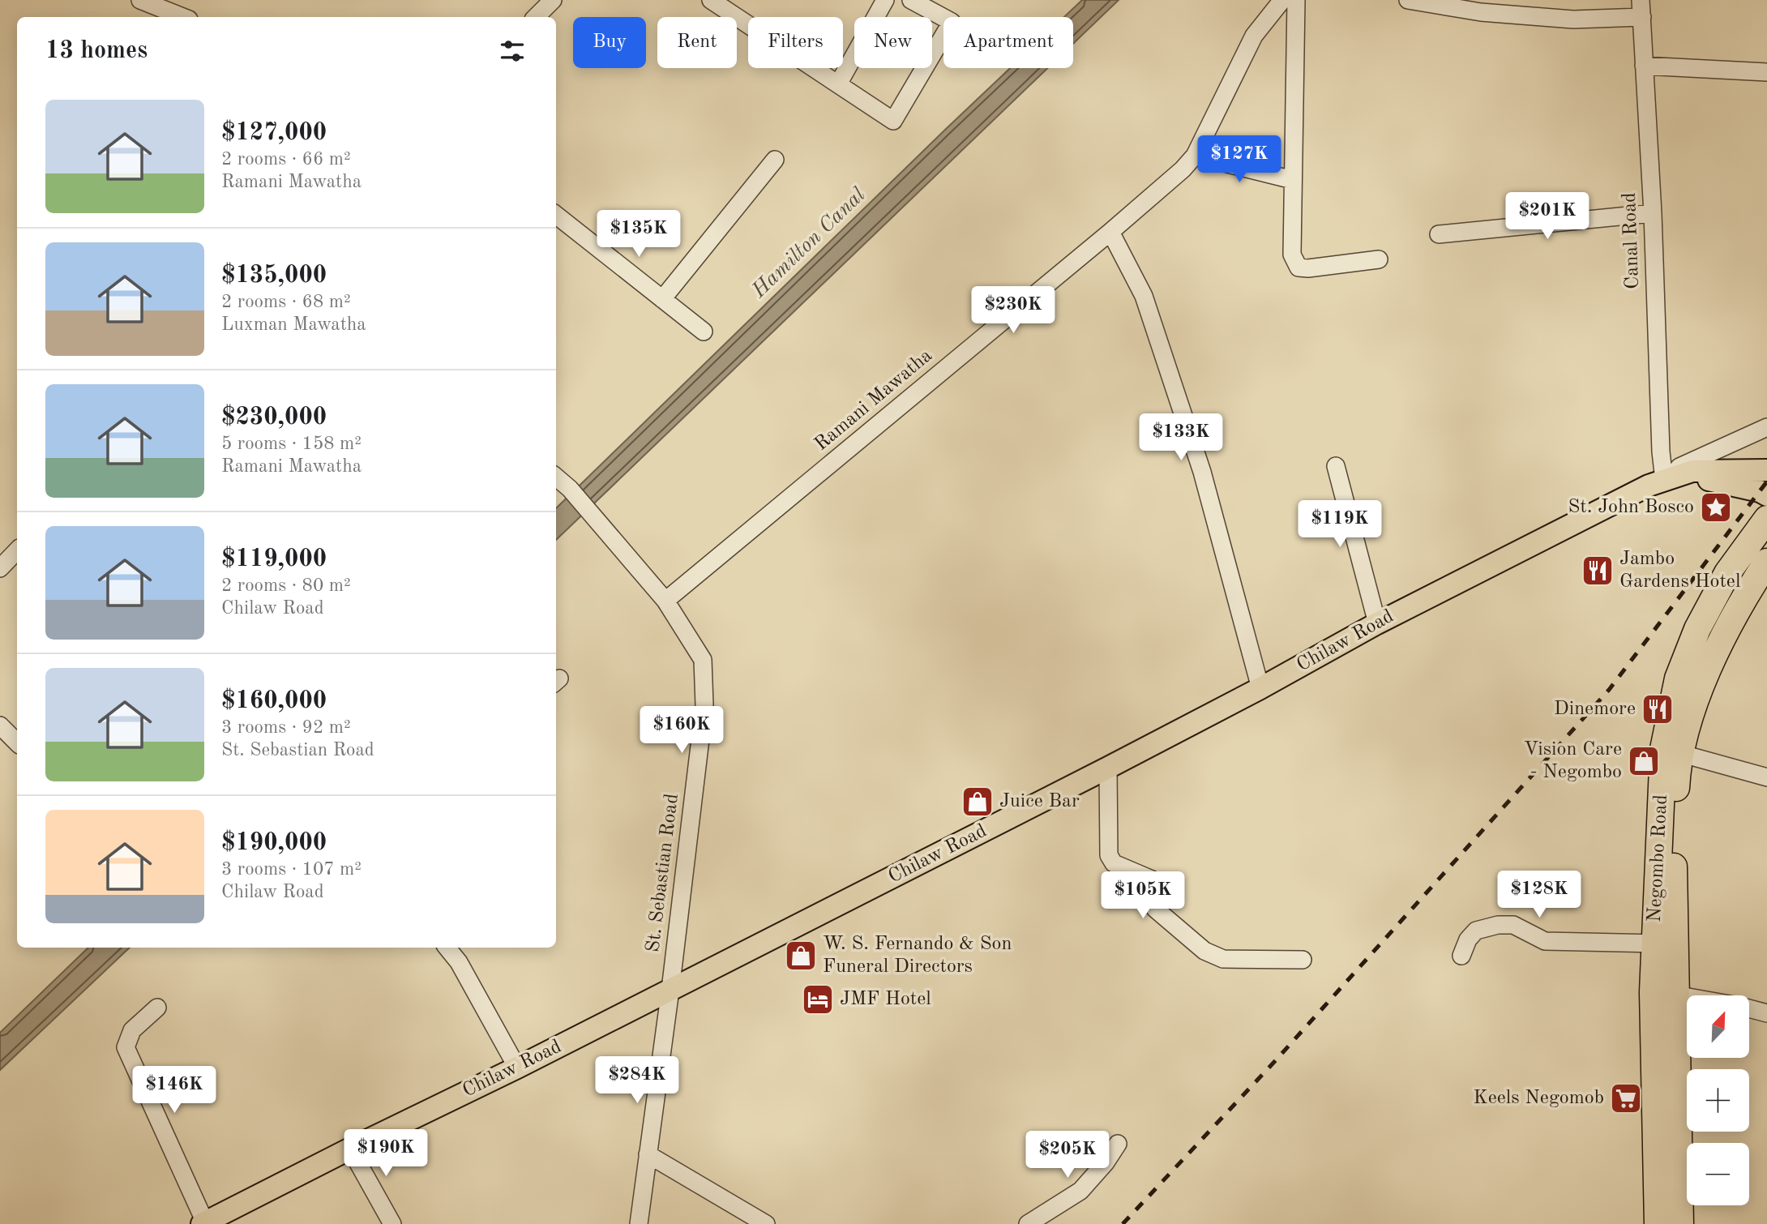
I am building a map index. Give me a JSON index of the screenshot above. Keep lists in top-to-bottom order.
{
  "streets": {
    "highway": ["Negombo Road"],
    "main road": ["Chilaw Road"],
    "street": ["Canal Road", "Ramani Mawatha", "St. Sebastian Road"]
  },
  "crossings": [
    ["Canal Road", "Chilaw Road"],
    ["Ramani Mawatha", "St. Sebastian Road"],
    ["Chilaw Road", "St. Sebastian Road"]
  ],
  "water": ["Hamilton Canal"],
  "places": {
    "place": ["St. John Bosco"],
    "restaurant": ["Jambo Gardens Hotel", "Dinemore"],
    "shop": ["Vision Care - Negombo", "Juice Bar", "W. S. Fernando & Son Funeral Directors"],
    "hotel": ["JMF Hotel"],
    "supermarket": ["Keels Negomob"]
  },
  "north": "top right",
  "page": {
    "chip": [
      "Buy",
      "Rent",
      "Filters",
      "New",
      "Apartment"
    ],
    "heading": "13 homes",
    "list": [
      {
        "name": "$127,000",
        "note": "2 rooms · 66 m² · Ramani Mawatha"
      },
      {
        "name": "$135,000",
        "note": "2 rooms · 68 m² · Luxman Mawatha"
      },
      {
        "name": "$230,000",
        "note": "5 rooms · 158 m² · Ramani Mawatha"
      },
      {
        "name": "$119,000",
        "note": "2 rooms · 80 m² · Chilaw Road"
      },
      {
        "name": "$160,000",
        "note": "3 rooms · 92 m² · St. Sebastian Road"
      },
      {
        "name": "$190,000",
        "note": "3 rooms · 107 m² · Chilaw Road"
      }
    ],
    "price": [
      "$127K",
      "$201K",
      "$135K",
      "$230K",
      "$133K",
      "$119K",
      "$160K",
      "$128K",
      "$105K",
      "$284K",
      "$146K",
      "$190K",
      "$205K"
    ],
    "map_buttons": ["+", "−"]
  }
}
